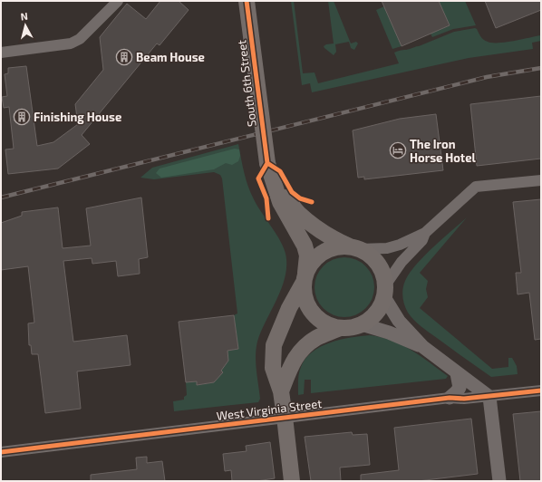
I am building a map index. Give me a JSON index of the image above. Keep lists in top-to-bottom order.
{
  "streets": {
    "main road": ["South 6th Street"],
    "street": ["West Virginia Street"]
  },
  "crossings": [
    ["South 6th Street", "West Virginia Street"]
  ],
  "places": {
    "building": ["Beam House", "Finishing House"],
    "hotel": ["The Iron Horse Hotel"]
  },
  "north": "top"
}
